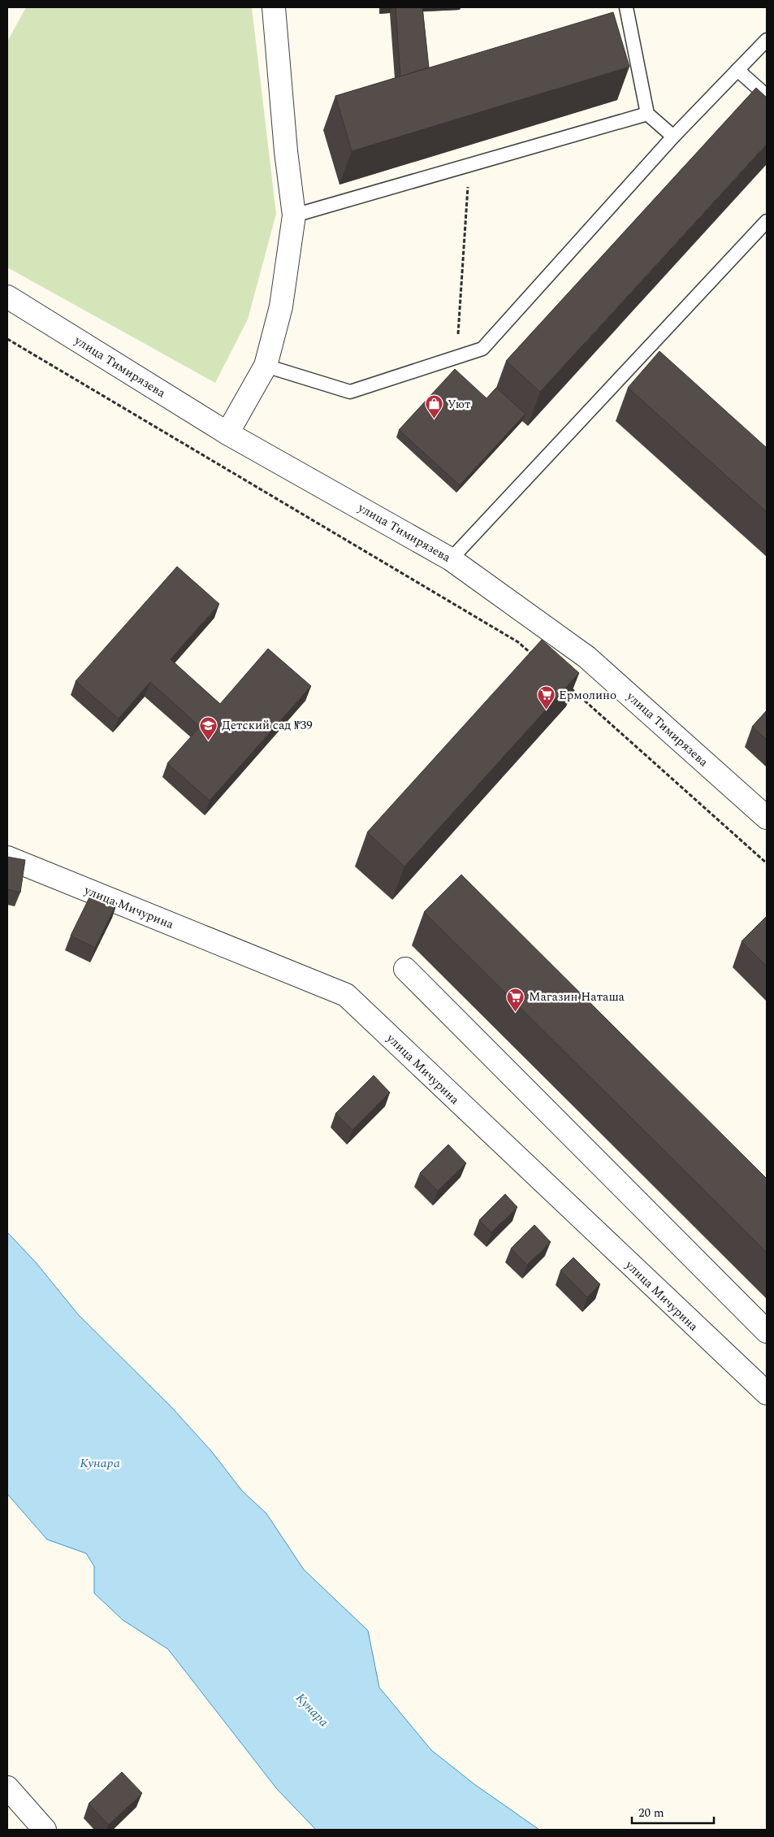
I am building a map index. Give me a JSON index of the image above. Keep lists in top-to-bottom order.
{
  "streets": {
    "street": ["улица Тимирязева", "улица Мичурина"]
  },
  "water": ["Кунара"],
  "places": {
    "shop": ["Уют"],
    "supermarket": ["Ермолино", "Магазин Наташа"],
    "school or university": ["Детский сад №39"]
  },
  "scale_bar": "20 m"
}
